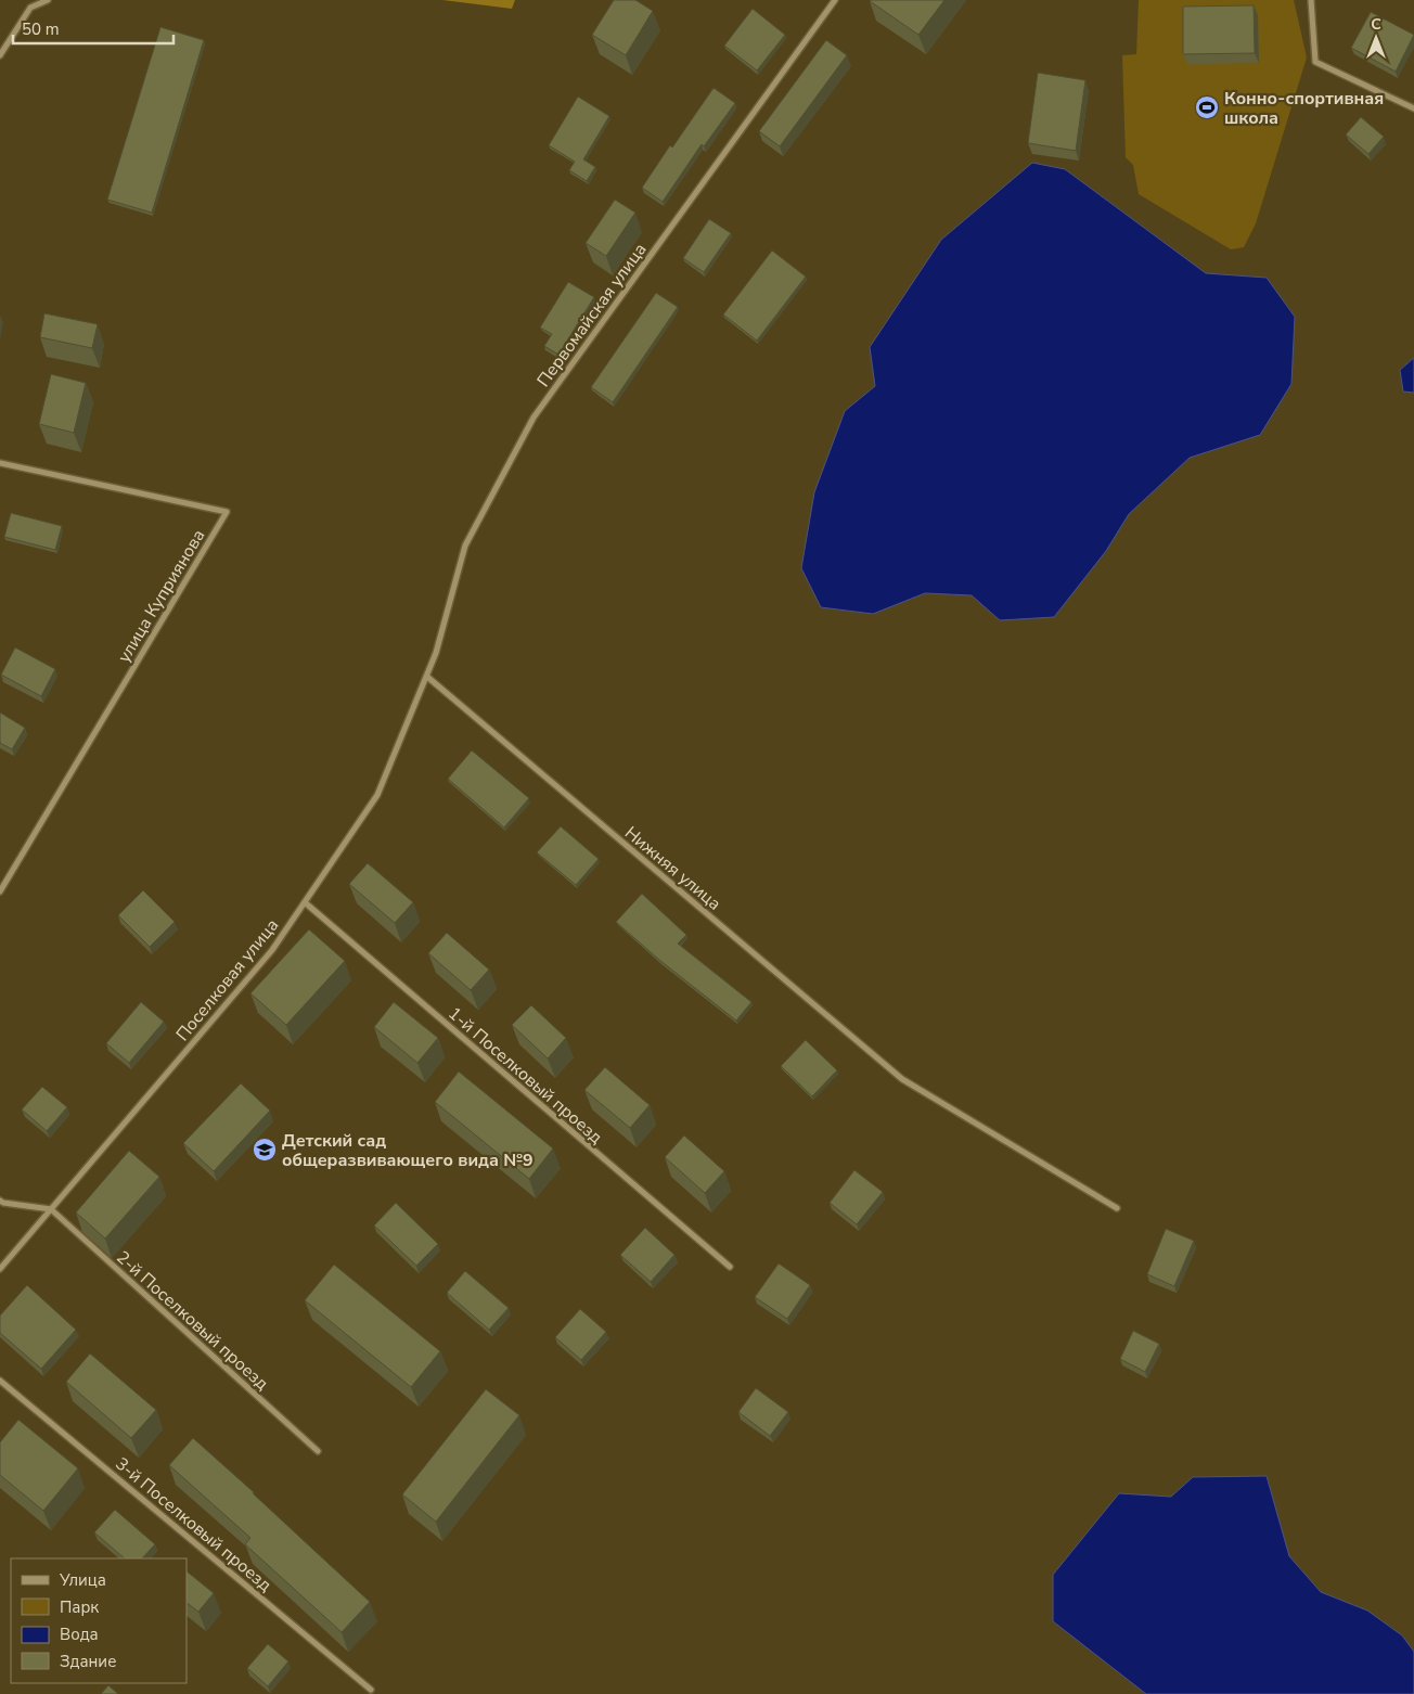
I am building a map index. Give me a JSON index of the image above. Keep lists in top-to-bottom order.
{
  "streets": {
    "street": [
      "Первомайская улица",
      "улица Куприянова",
      "Нижняя улица",
      "Поселковая улица",
      "1-й Поселковый проезд",
      "2-й Поселковый проезд",
      "3-й Поселковый проезд"
    ]
  },
  "crossings": [
    ["Первомайская улица", "Нижняя улица"],
    ["Первомайская улица", "Поселковая улица"],
    ["Нижняя улица", "Поселковая улица"],
    ["Поселковая улица", "1-й Поселковый проезд"],
    ["Поселковая улица", "2-й Поселковый проезд"]
  ],
  "places": {
    "sports": ["Конно-спортивная школа"],
    "school or university": ["Детский сад общеразвивающего вида №9"]
  },
  "legend": [
    "Улица",
    "Парк",
    "Вода",
    "Здание"
  ],
  "scale_bar": "50 m",
  "north": "top"
}
